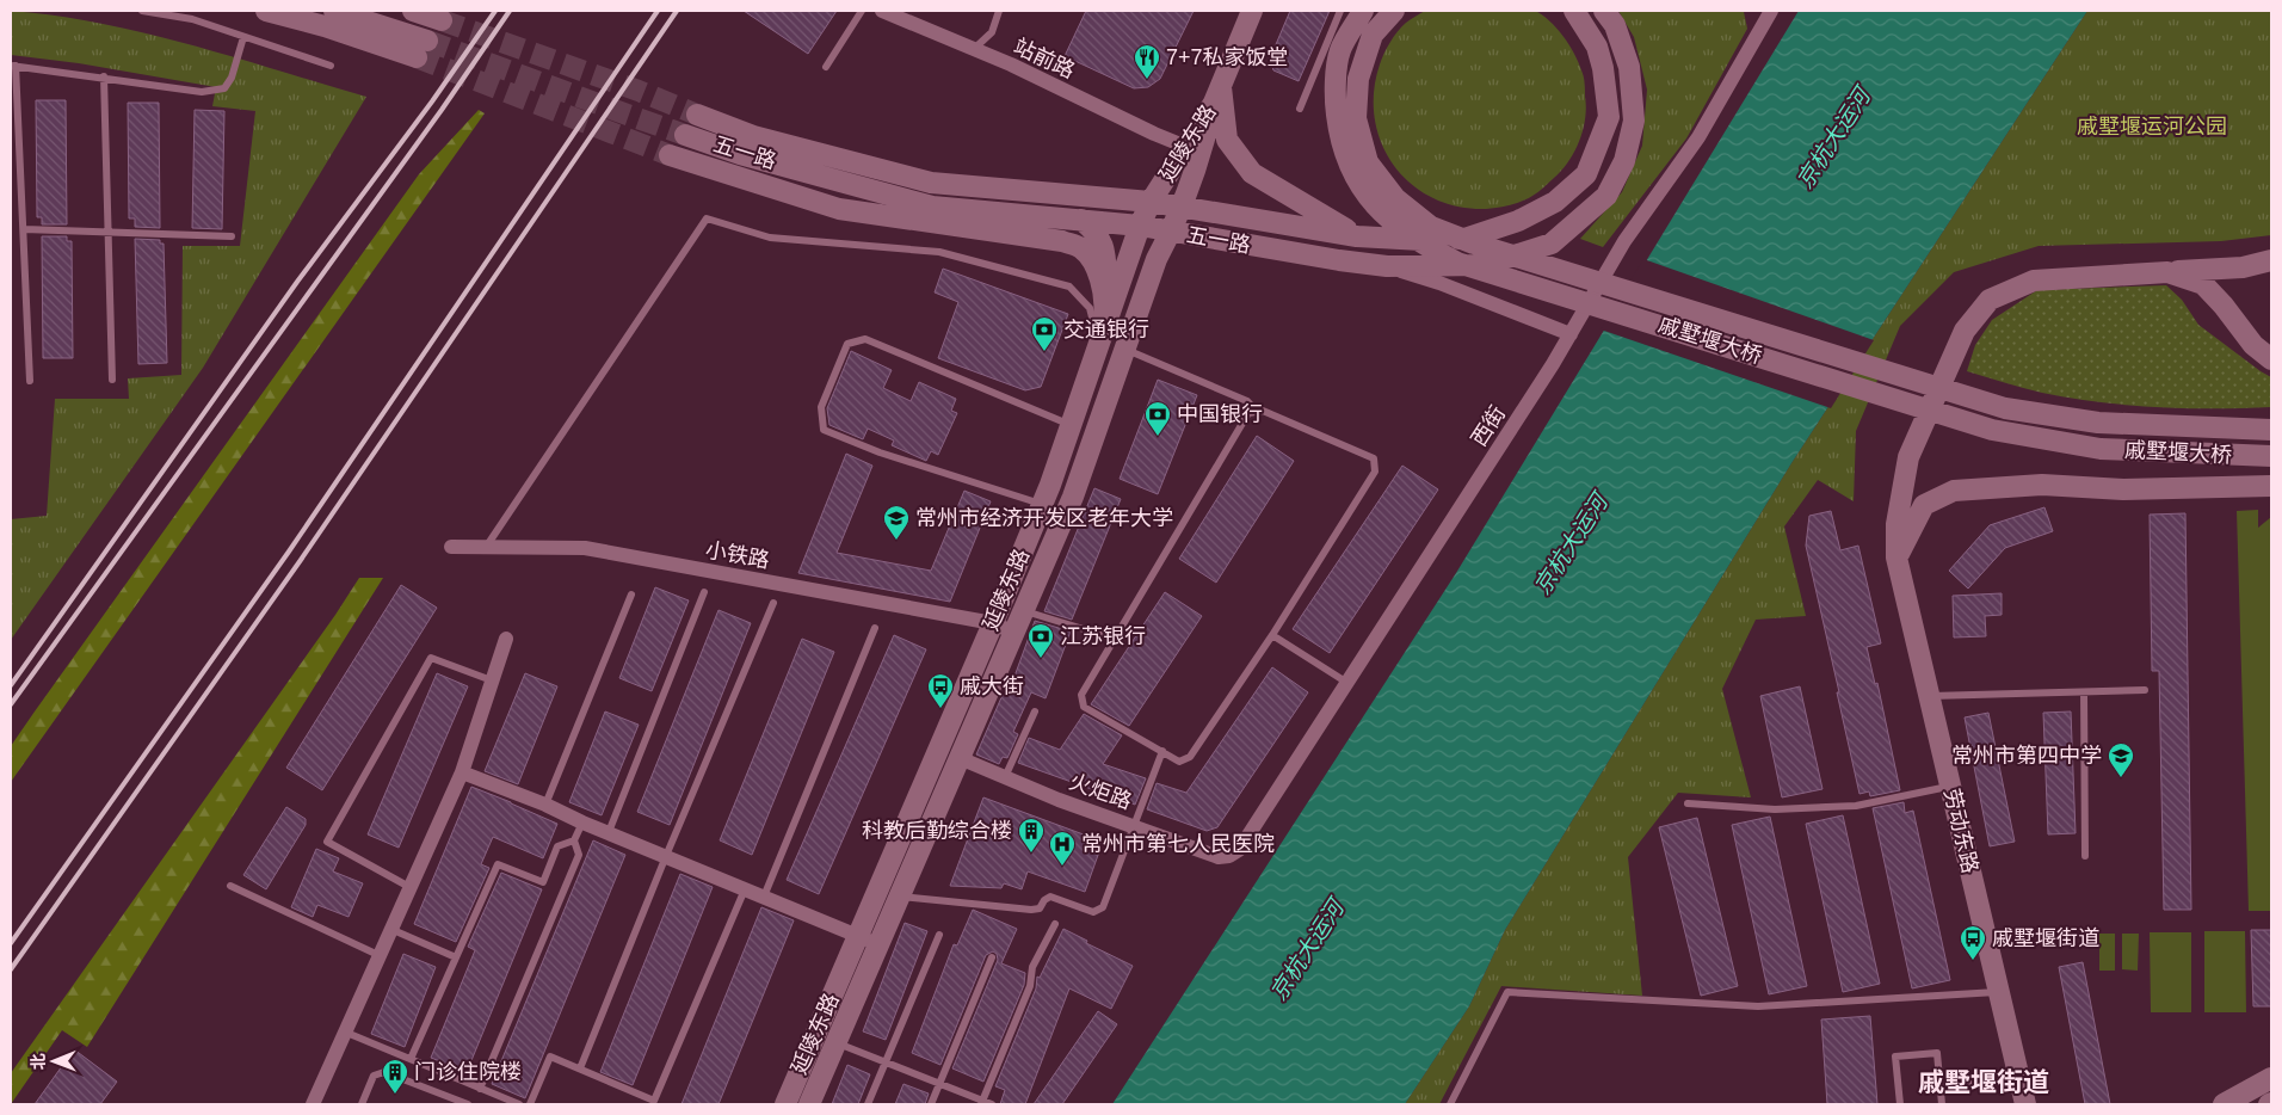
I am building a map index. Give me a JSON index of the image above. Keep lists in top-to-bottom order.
{
  "streets": {
    "main road": [
      "延陵东路",
      "五一路",
      "戚墅堰大桥",
      "劳动东路"
    ],
    "street": [
      "站前路",
      "西街",
      "小铁路",
      "火炬路"
    ]
  },
  "crossings": [
    ["站前路", "延陵东路"],
    ["延陵东路", "五一路"],
    ["延陵东路", "小铁路"],
    ["延陵东路", "火炬路"],
    ["西街", "火炬路"]
  ],
  "districts": ["戚墅堰街道"],
  "water": ["京杭大运河"],
  "parks": ["戚墅堰运河公园"],
  "places": {
    "restaurant": ["7+7私家饭堂"],
    "bank": ["交通银行", "中国银行", "江苏银行"],
    "school or university": ["常州市经济开发区老年大学", "常州市第四中学"],
    "bus stop": ["戚大街", "戚墅堰街道"],
    "building": ["科教后勤综合楼", "门诊住院楼"],
    "hospital": ["常州市第七人民医院"]
  },
  "north": "left"
}
